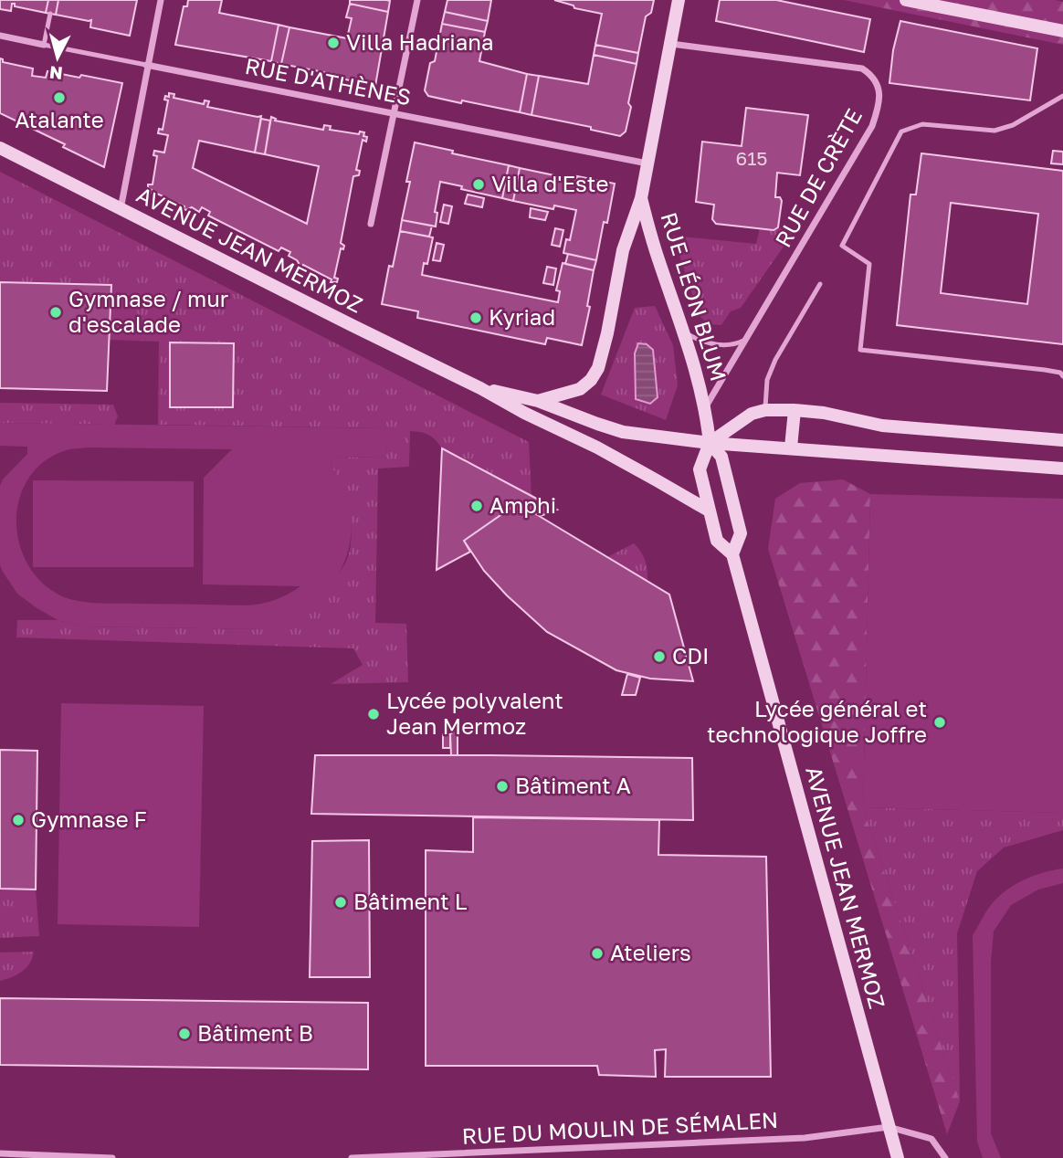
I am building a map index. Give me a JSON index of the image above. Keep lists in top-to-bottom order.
{
  "streets": {
    "main road": ["AVENUE JEAN MERMOZ", "RUE LÉON BLUM"],
    "street": ["RUE D'ATHÈNES", "RUE DE CRÈTE", "RUE DU MOULIN DE SÉMALEN"]
  },
  "crossings": [
    ["RUE D'ATHÈNES", "RUE LÉON BLUM"],
    ["RUE DE CRÈTE", "RUE LÉON BLUM"],
    ["AVENUE JEAN MERMOZ", "RUE LÉON BLUM"],
    ["AVENUE JEAN MERMOZ", "RUE DU MOULIN DE SÉMALEN"]
  ],
  "places": [
    "Villa Hadriana",
    "Atalante",
    "Villa d'Este",
    "Gymnase / mur d'escalade",
    "Kyriad",
    "Amphi",
    "CDI",
    "Lycée polyvalent Jean Mermoz",
    "Lycée général et technologique Joffre",
    "Bâtiment A",
    "Gymnase F",
    "Bâtiment L",
    "Ateliers",
    "Bâtiment B"
  ],
  "house_numbers": ["615"],
  "north": "bottom"
}
